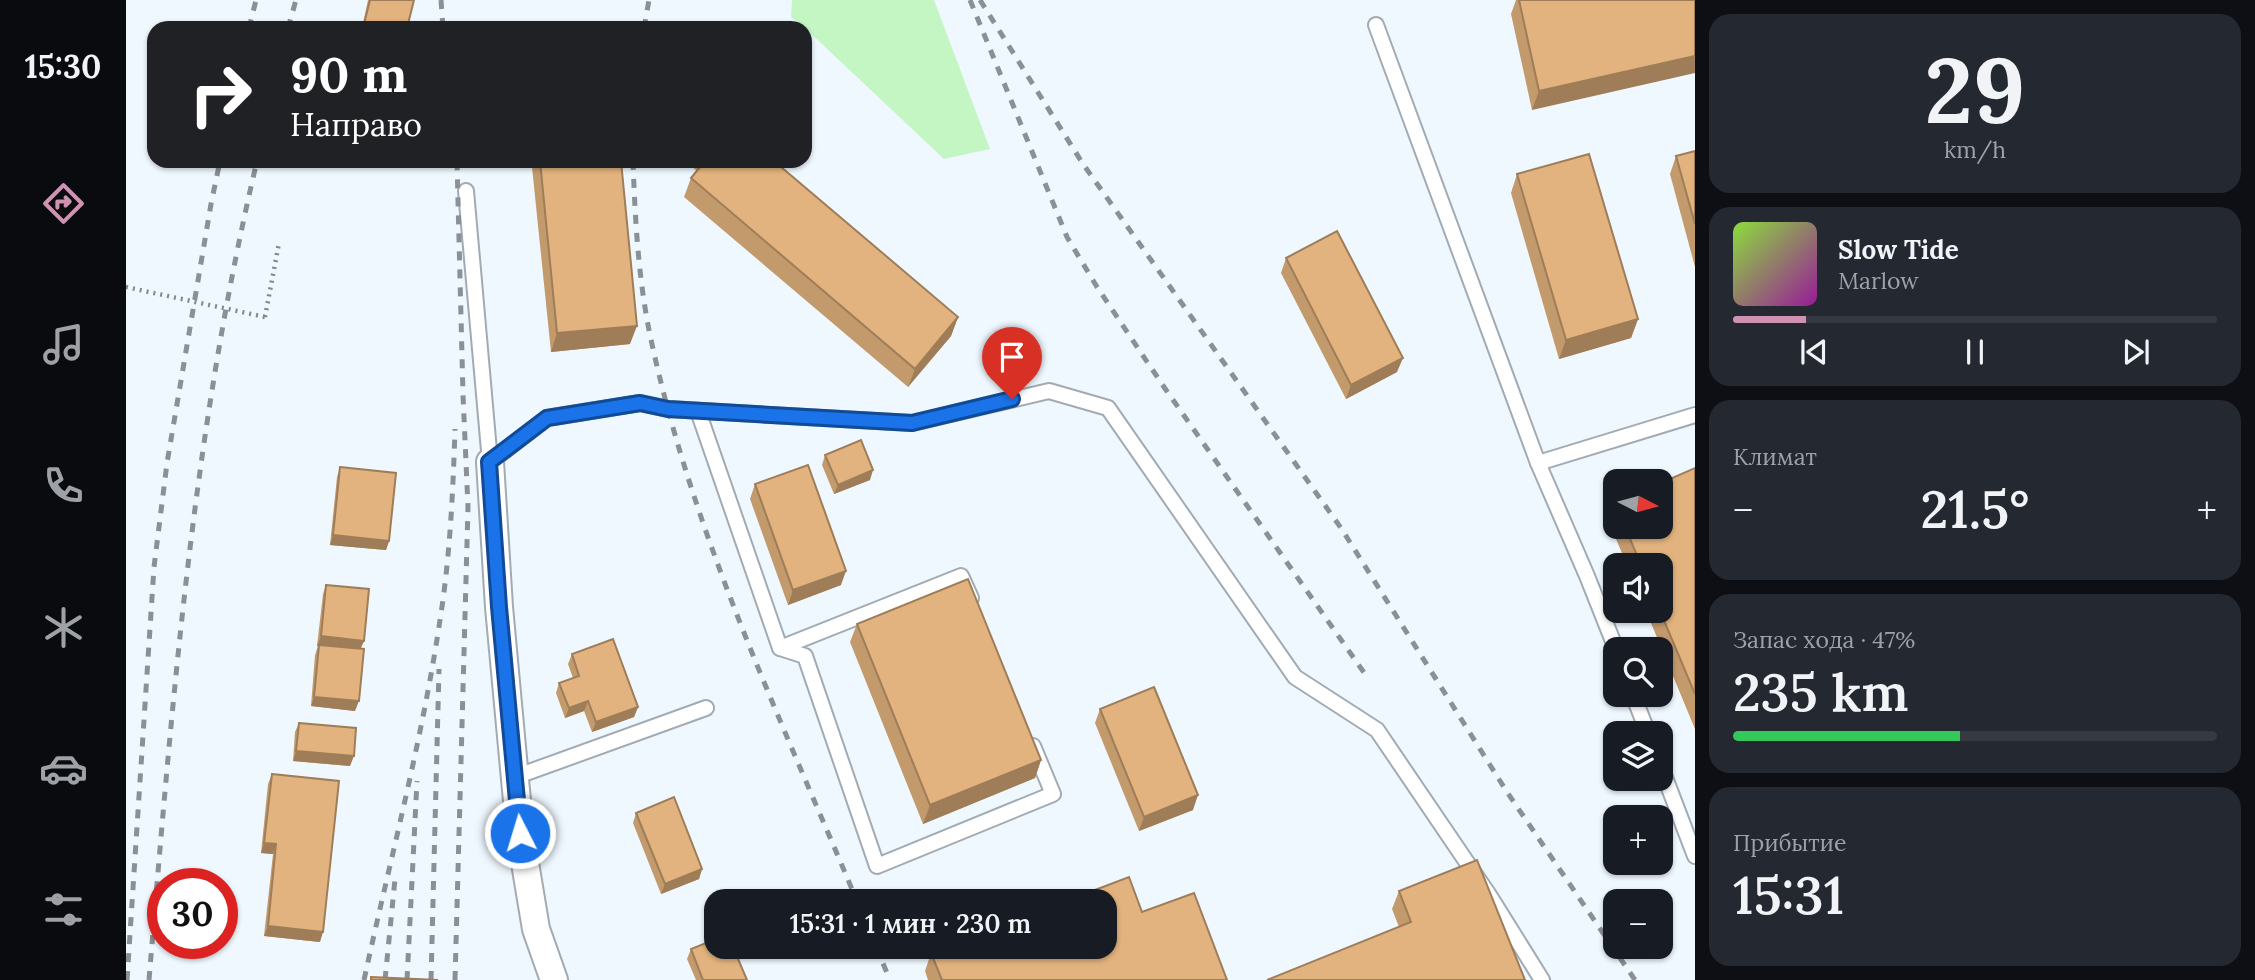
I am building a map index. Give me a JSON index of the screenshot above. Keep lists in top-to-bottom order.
{
  "north": "right",
  "page": {
    "tabs": "15:30",
    "tile": [
      ["29", "km/h"],
      "Климат",
      ["Запас хода · 47%", "235 km"],
      ["Прибытие", "15:31"]
    ],
    "turn": ["90 m", "Направо"],
    "song": ["Slow Tide", "Marlow"],
    "map_buttons": ["+", "−"],
    "heat": ["−", "21.5°", "+"],
    "limit": "30",
    "trip": "15:31 · 1 мин · 230 m"
  }
}
